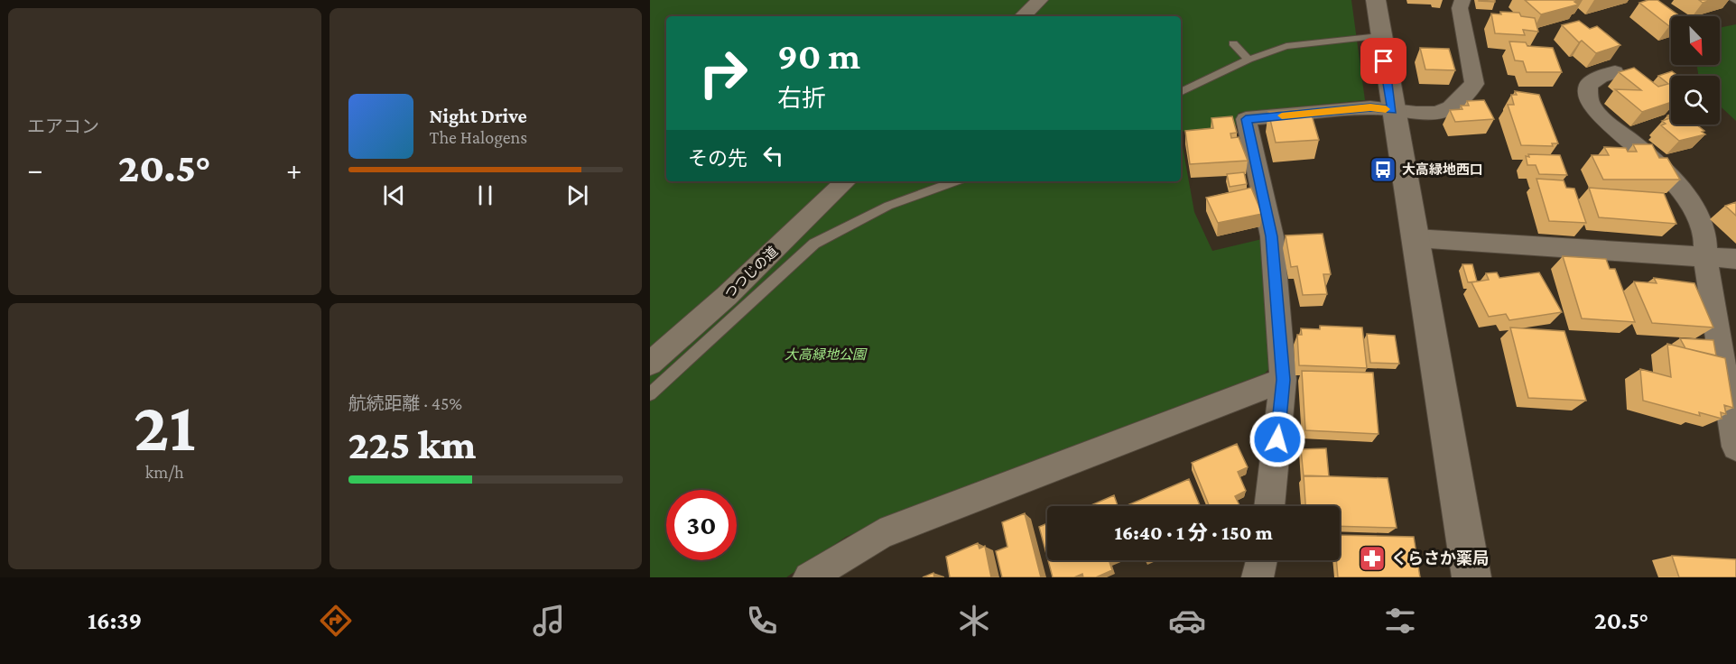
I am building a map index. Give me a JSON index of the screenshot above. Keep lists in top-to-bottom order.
{
  "streets": {
    "street": ["つつじの道"]
  },
  "parks": ["大高緑地公園"],
  "places": {
    "bus stop": ["大高緑地西口"],
    "pharmacy": ["くらさか薬局"]
  },
  "north": "bottom right",
  "page": {
    "tile": [
      "エアコン",
      ["21", "km/h"],
      ["航続距離 · 45%", "225 km"]
    ],
    "turn": ["90 m", "右折"],
    "song": ["Night Drive", "The Halogens"],
    "then": "その先",
    "heat": ["−", "20.5°", "+"],
    "limit": "30",
    "trip": "16:40 · 1 分 · 150 m",
    "tabs": ["16:39", "20.5°"]
  }
}
